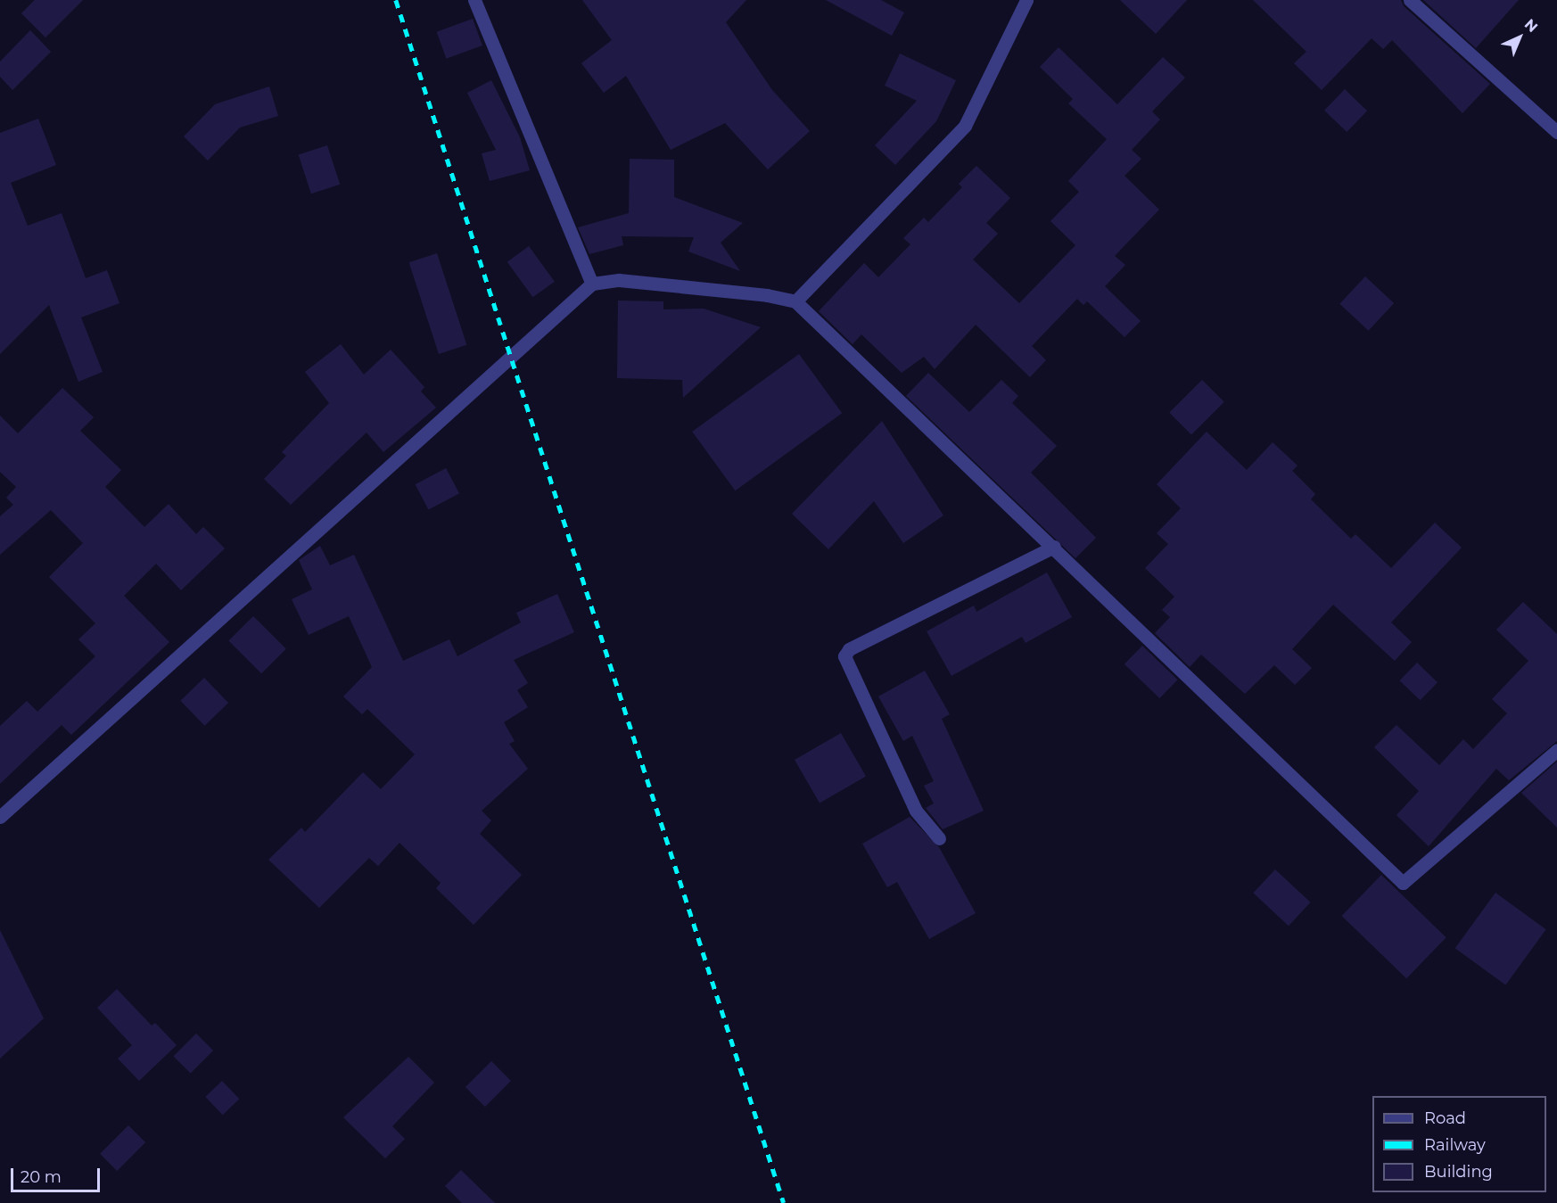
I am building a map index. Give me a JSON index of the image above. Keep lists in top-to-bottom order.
{
  "legend": ["Road", "Railway", "Building"],
  "scale_bar": "20 m",
  "north": "top right"
}
